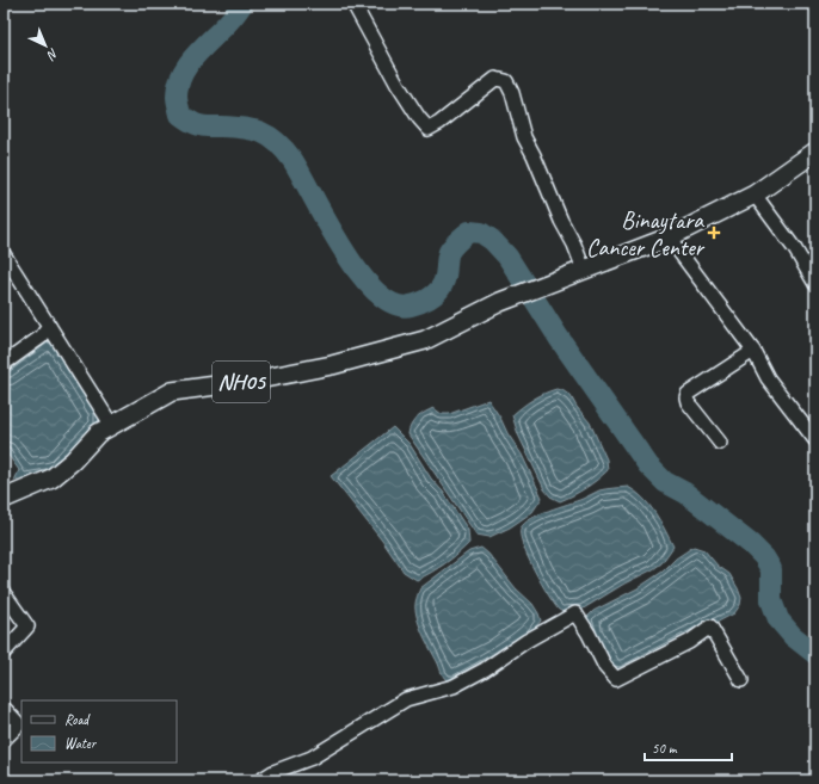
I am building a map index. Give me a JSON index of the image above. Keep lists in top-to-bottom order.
{
  "streets": {
    "main road": ["NH05"]
  },
  "places": {
    "health": ["Binaytara Cancer Center"]
  },
  "legend": ["Road", "Water"],
  "scale_bar": "50 m",
  "north": "bottom right"
}
